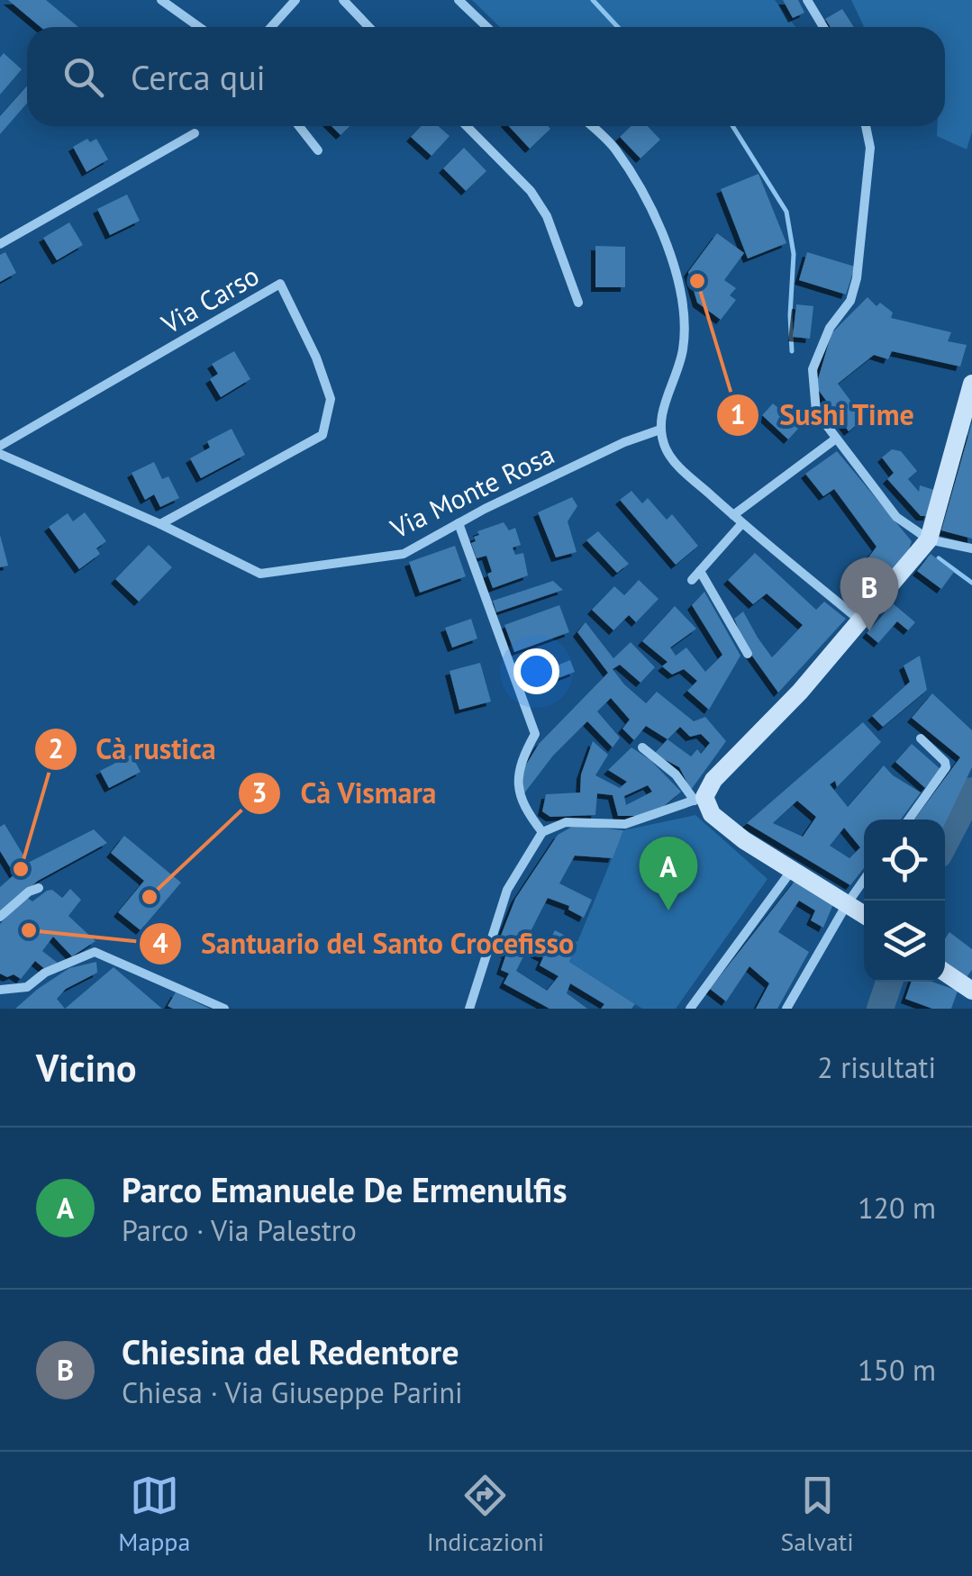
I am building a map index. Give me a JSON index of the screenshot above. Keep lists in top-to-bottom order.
{
  "streets": {
    "street": ["Via Carso", "Via Monte Rosa"]
  },
  "crossings": [
    ["Via Carso", "Via Monte Rosa"]
  ],
  "places": [
    "Sushi Time",
    "Cà rustica",
    "Cà Vismara",
    "Santuario del Santo Crocefisso"
  ],
  "page": {
    "search": "Cerca qui",
    "pins": ["B", "A"],
    "heading": ["Vicino", "2 risultati"],
    "list": [
      {
        "mark": "A",
        "name": "Parco Emanuele De Ermenulfis",
        "note": "Parco · Via Palestro",
        "value": "120 m"
      },
      {
        "mark": "B",
        "name": "Chiesina del Redentore",
        "note": "Chiesa · Via Giuseppe Parini",
        "value": "150 m"
      }
    ],
    "nav": ["Mappa", "Indicazioni", "Salvati"]
  }
}
